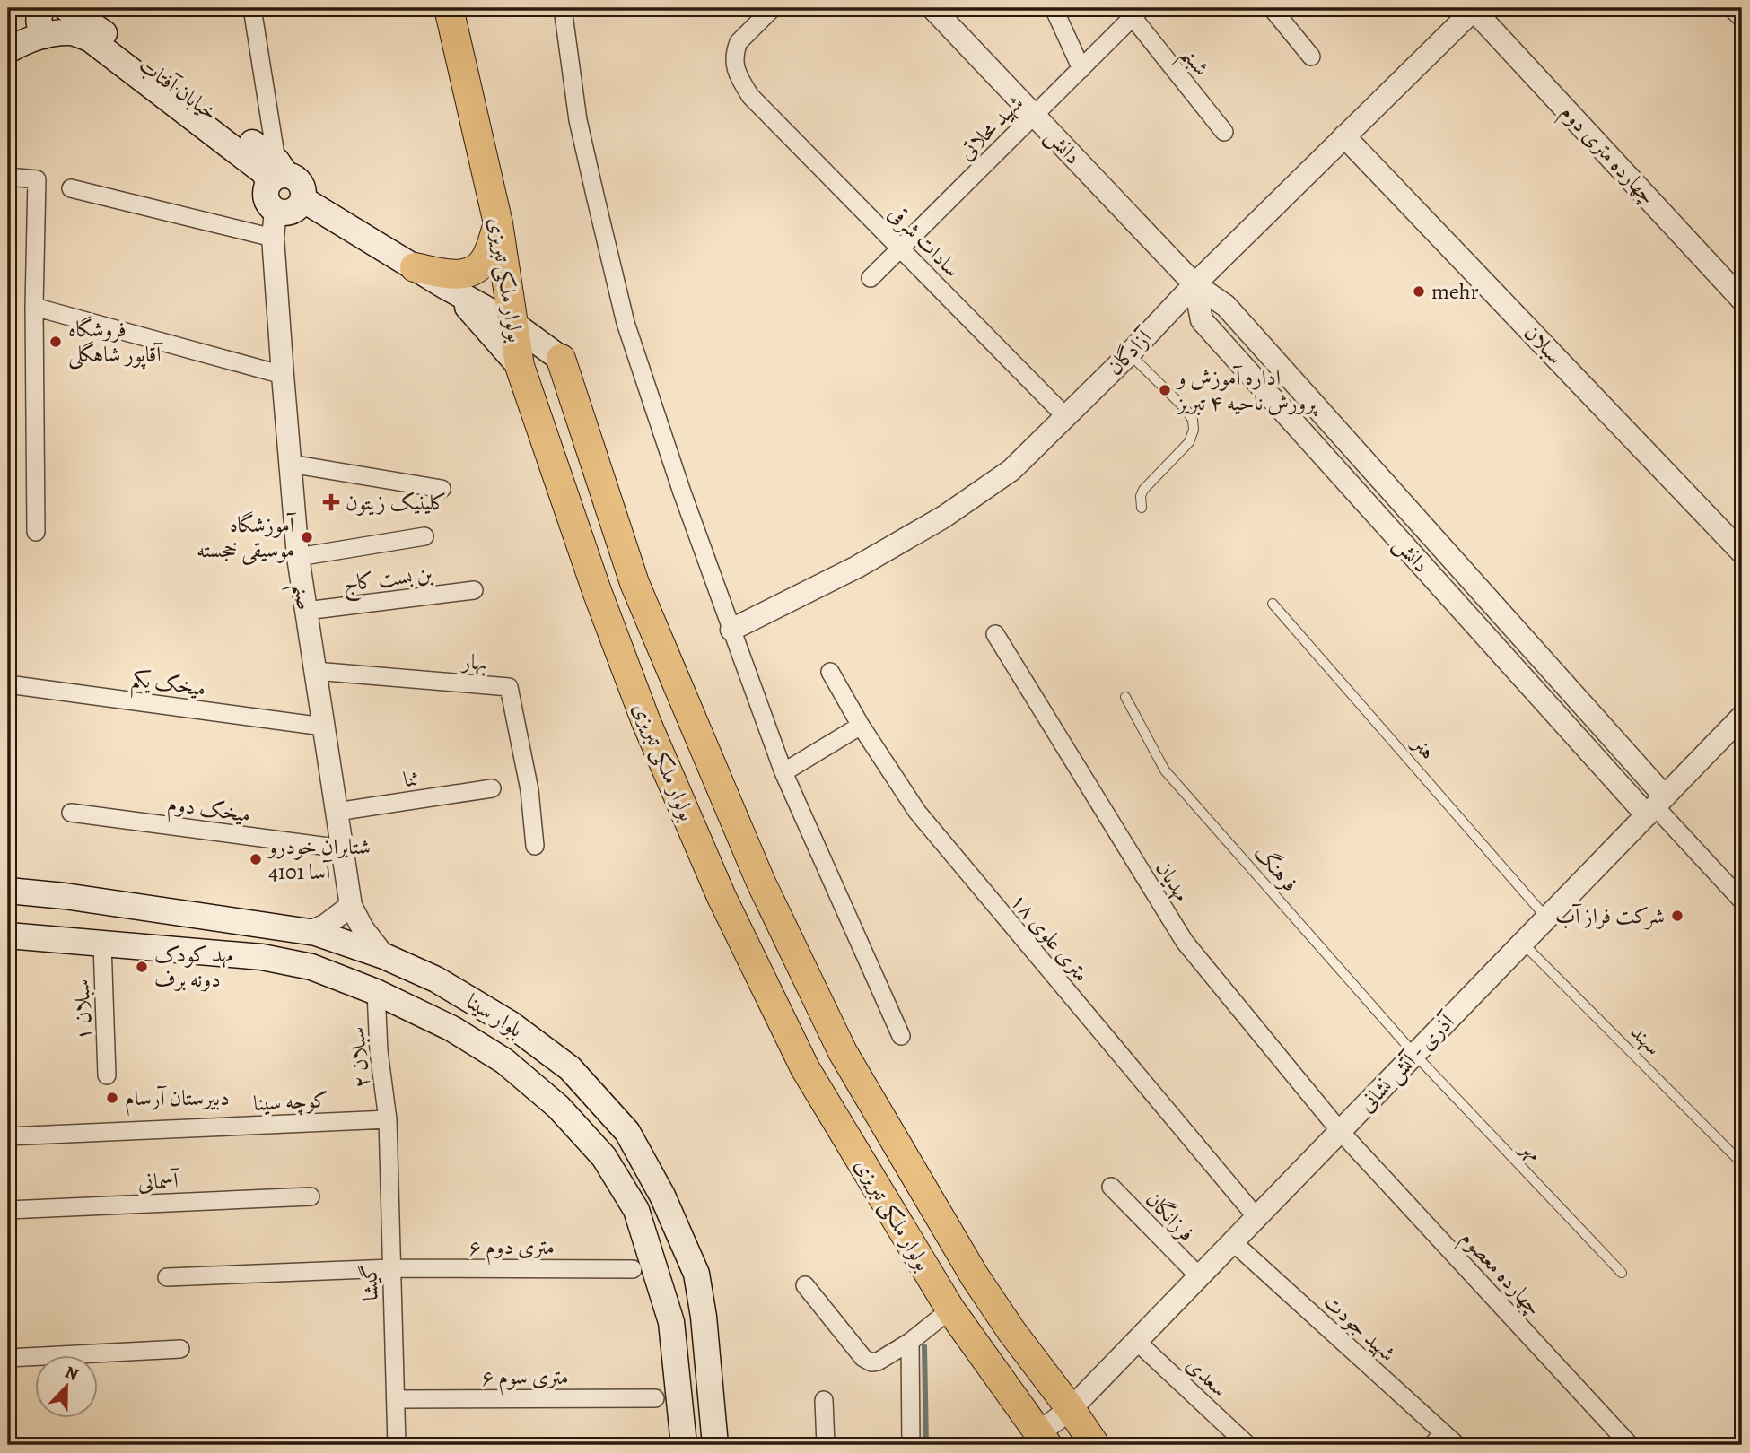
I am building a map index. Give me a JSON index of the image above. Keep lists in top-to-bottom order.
{
  "streets": {
    "main road": ["خیابان آفتاب", "بولوار ملکی تبریزی", "بلوار سینا"],
    "street": [
      "شبنم",
      "شهید محلاتی",
      "دانش",
      "چهارده متری دوم",
      "سادات شرقی",
      "سبلان",
      "آزادگان",
      "بن بست کاج",
      "صنم",
      "بهار",
      "میخک یکم",
      "ثنا",
      "میخک دوم",
      "مهدیان",
      "۱۸ متری علوی",
      "سبلان ۱",
      "سبلان ۲",
      "آذرى - آتش نشانى",
      "کوچه سینا",
      "آسمانی",
      "فرزانگان",
      "۶ متری دوم",
      "چهارده معصوم",
      "گیشا",
      "شهید جودت",
      "۶ متری سوم",
      "سعدی"
    ],
    "lane": [
      "هنر",
      "فرهنگ",
      "سهند",
      "مهر"
    ]
  },
  "crossings": [
    ["شبنم", "شهید محلاتی"],
    ["خیابان آفتاب", "صنم"],
    ["شهید محلاتی", "دانش"],
    ["شهید محلاتی", "سادات شرقی"],
    ["دانش", "آزادگان"],
    ["دانش", "آذرى - آتش نشانى"],
    ["چهارده متری دوم", "آزادگان"],
    ["سادات شرقی", "آزادگان"],
    ["بولوار ملکی تبریزی", "آذرى - آتش نشانى"],
    ["سبلان", "آزادگان"],
    ["بن بست کاج", "صنم"],
    ["صنم", "بهار"],
    ["صنم", "میخک یکم"],
    ["صنم", "ثنا"],
    ["صنم", "میخک دوم"],
    ["هنر", "آذرى - آتش نشانى"],
    ["فرهنگ", "آذرى - آتش نشانى"],
    ["فرهنگ", "مهر"],
    ["مهدیان", "آذرى - آتش نشانى"],
    ["مهدیان", "چهارده معصوم"],
    ["۱۸ متری علوی", "آذرى - آتش نشانى"],
    ["سبلان ۱", "بلوار سینا"],
    ["بلوار سینا", "سبلان ۲"],
    ["سهند", "آذرى - آتش نشانى"],
    ["سبلان ۲", "کوچه سینا"],
    ["سبلان ۲", "گیشا"],
    ["آذرى - آتش نشانى", "مهر"],
    ["آذرى - آتش نشانى", "فرزانگان"],
    ["آذرى - آتش نشانى", "چهارده معصوم"],
    ["آذرى - آتش نشانى", "شهید جودت"],
    ["آذرى - آتش نشانى", "سعدی"],
    ["کوچه سینا", "گیشا"],
    ["۶ متری دوم", "گیشا"],
    ["گیشا", "۶ متری سوم"]
  ],
  "places": {
    "other": [
      "mehr",
      "فروشگاه آقاپور شاهگلی",
      "اداره آموزش و پرورش ناحیه ۴ تبریز",
      "آموزشگاه موسیقی خجسته",
      "شتابران خودرو 4101 آسا",
      "شرکت فراز آب",
      "مهد کودک دونه برف",
      "دبیرستان آرسام"
    ],
    "health": ["کلینیک زیتون"]
  },
  "north": "top"
}
